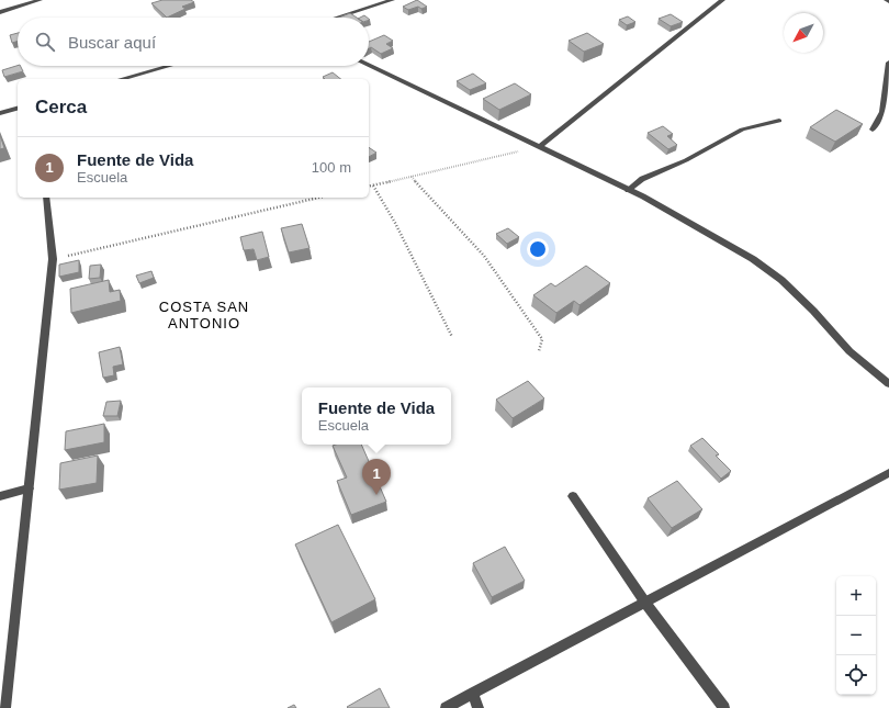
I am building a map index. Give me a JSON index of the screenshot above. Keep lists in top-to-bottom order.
{
  "districts": ["COSTA SAN ANTONIO"],
  "north": "bottom left",
  "page": {
    "search": "Buscar aquí",
    "heading": "Cerca",
    "list": [
      {
        "mark": "1",
        "name": "Fuente de Vida",
        "note": "Escuela",
        "value": "100 m"
      }
    ],
    "popup": ["Fuente de Vida", "Escuela"],
    "pins": "1",
    "map_buttons": ["+", "−"]
  }
}
